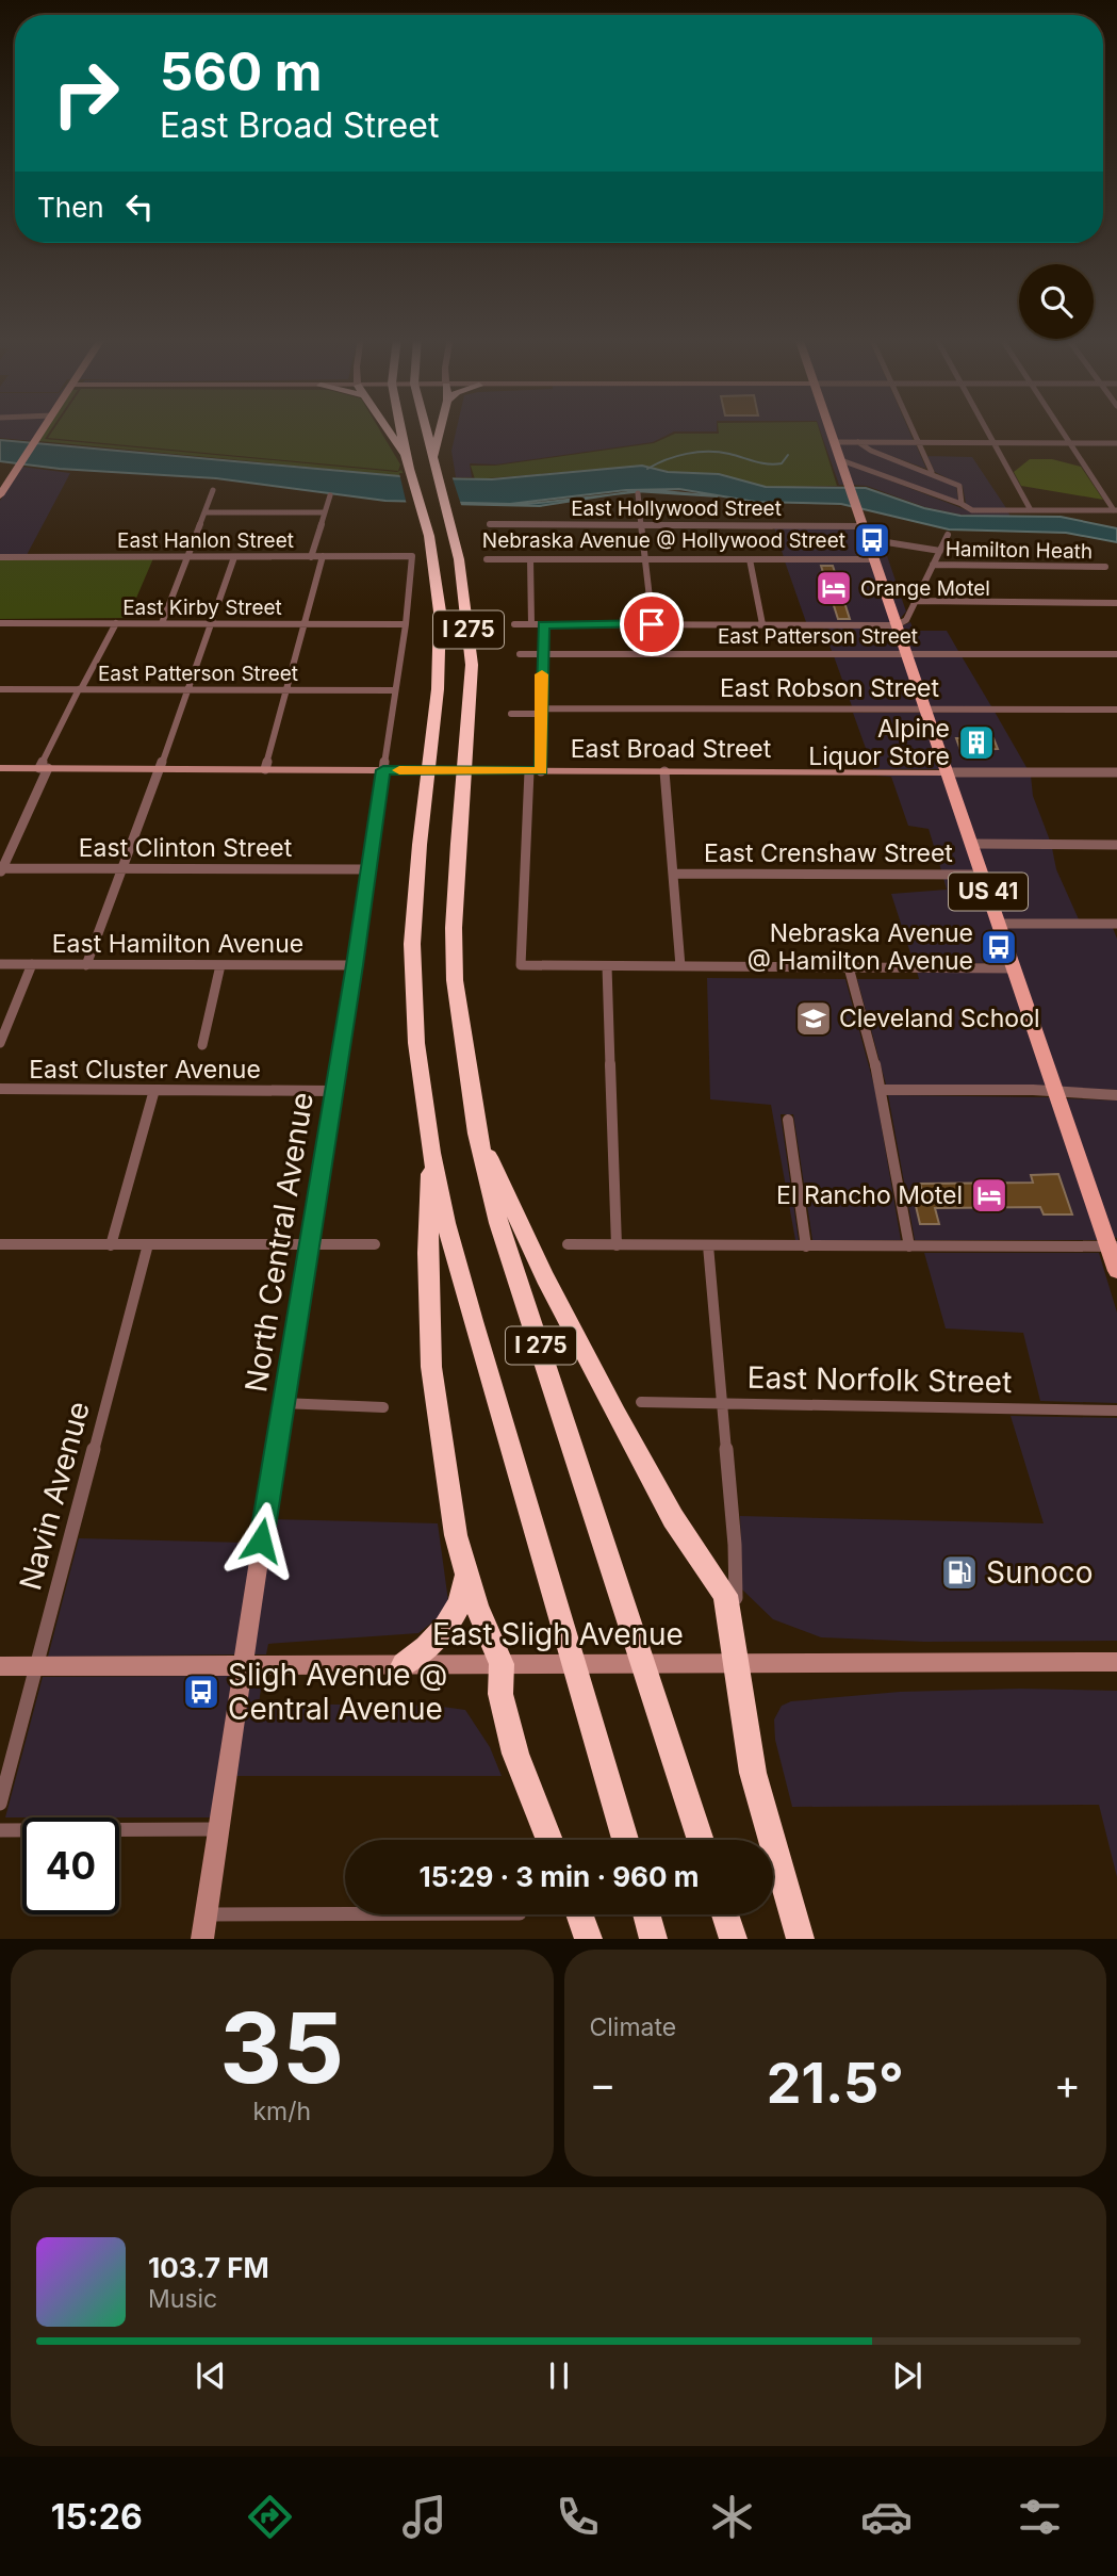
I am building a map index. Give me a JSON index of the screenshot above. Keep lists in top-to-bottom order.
{
  "streets": {
    "highway": ["I 275"],
    "main road": ["US 41"],
    "street": [
      "East Hollywood Street",
      "East Hanlon Street",
      "Hamilton Heath",
      "East Kirby Street",
      "East Patterson Street",
      "East Robson Street",
      "East Broad Street",
      "East Clinton Street",
      "East Crenshaw Street",
      "East Hamilton Avenue",
      "East Cluster Avenue",
      "North Central Avenue",
      "East Norfolk Street",
      "Navin Avenue",
      "East Sligh Avenue"
    ]
  },
  "crossings": [
    ["East Hollywood Street", "US 41"],
    ["East Hanlon Street", "North Central Avenue"],
    ["East Kirby Street", "North Central Avenue"],
    ["East Patterson Street", "US 41"],
    ["East Patterson Street", "North Central Avenue"],
    ["East Robson Street", "US 41"],
    ["East Broad Street", "US 41"],
    ["East Broad Street", "North Central Avenue"],
    ["East Clinton Street", "North Central Avenue"],
    ["East Crenshaw Street", "US 41"],
    ["East Hamilton Avenue", "North Central Avenue"],
    ["East Cluster Avenue", "North Central Avenue"],
    ["North Central Avenue", "East Sligh Avenue"],
    ["Navin Avenue", "East Sligh Avenue"]
  ],
  "places": {
    "bus stop": ["Nebraska Avenue @ Hollywood Street", "Nebraska Avenue @ Hamilton Avenue", "Sligh Avenue @ Central Avenue"],
    "hotel": ["Orange Motel", "El Rancho Motel"],
    "building": ["Alpine Liquor Store"],
    "school or university": ["Cleveland School"],
    "fuel station": ["Sunoco"]
  },
  "page": {
    "turn": ["560 m", "East Broad Street"],
    "then": "Then",
    "limit": "40",
    "trip": "15:29 · 3 min · 960 m",
    "tile": [
      ["35", "km/h"],
      "Climate"
    ],
    "heat": ["−", "21.5°", "+"],
    "song": ["103.7 FM", "Music"],
    "tabs": "15:26"
  }
}
